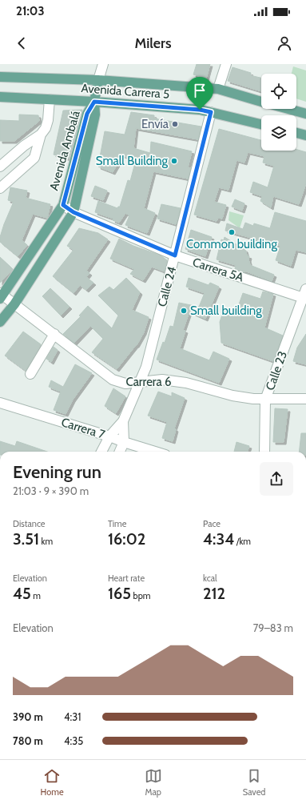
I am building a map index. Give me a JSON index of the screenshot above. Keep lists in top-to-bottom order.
{
  "streets": {
    "main road": ["Avenida Carrera 5", "Avenida Ambalá"],
    "street": [
      "Carrera 5A",
      "Calle 24",
      "Calle 23",
      "Carrera 6",
      "Carrera 7"
    ]
  },
  "crossings": [
    ["Avenida Carrera 5", "Avenida Ambalá"],
    ["Avenida Carrera 5", "Calle 24"],
    ["Avenida Ambalá", "Carrera 5A"],
    ["Avenida Ambalá", "Carrera 6"],
    ["Carrera 5A", "Calle 24"],
    ["Carrera 5A", "Calle 23"],
    ["Calle 24", "Carrera 6"],
    ["Calle 24", "Carrera 7"],
    ["Calle 23", "Carrera 6"]
  ],
  "places": [
    "Envía",
    "Small Building",
    "Common building",
    "Small building"
  ],
  "page": {
    "status": "21:03",
    "header": "Milers",
    "heading": ["Evening run", "21:03 · 9 × 390 m"],
    "stats": [
      ["Distance", "3.51 km"],
      ["Time", "16:02"],
      ["Pace", "4:34 /km"],
      ["Elevation", "45 m"],
      ["Heart rate", "165 bpm"],
      ["kcal", "212"]
    ],
    "chart": ["Elevation", "79–83 m"],
    "list": [
      {
        "name": "390 m",
        "note": "4:31"
      },
      {
        "name": "780 m",
        "note": "4:35"
      }
    ],
    "tabs": ["Home", "Map", "Saved"]
  }
}
